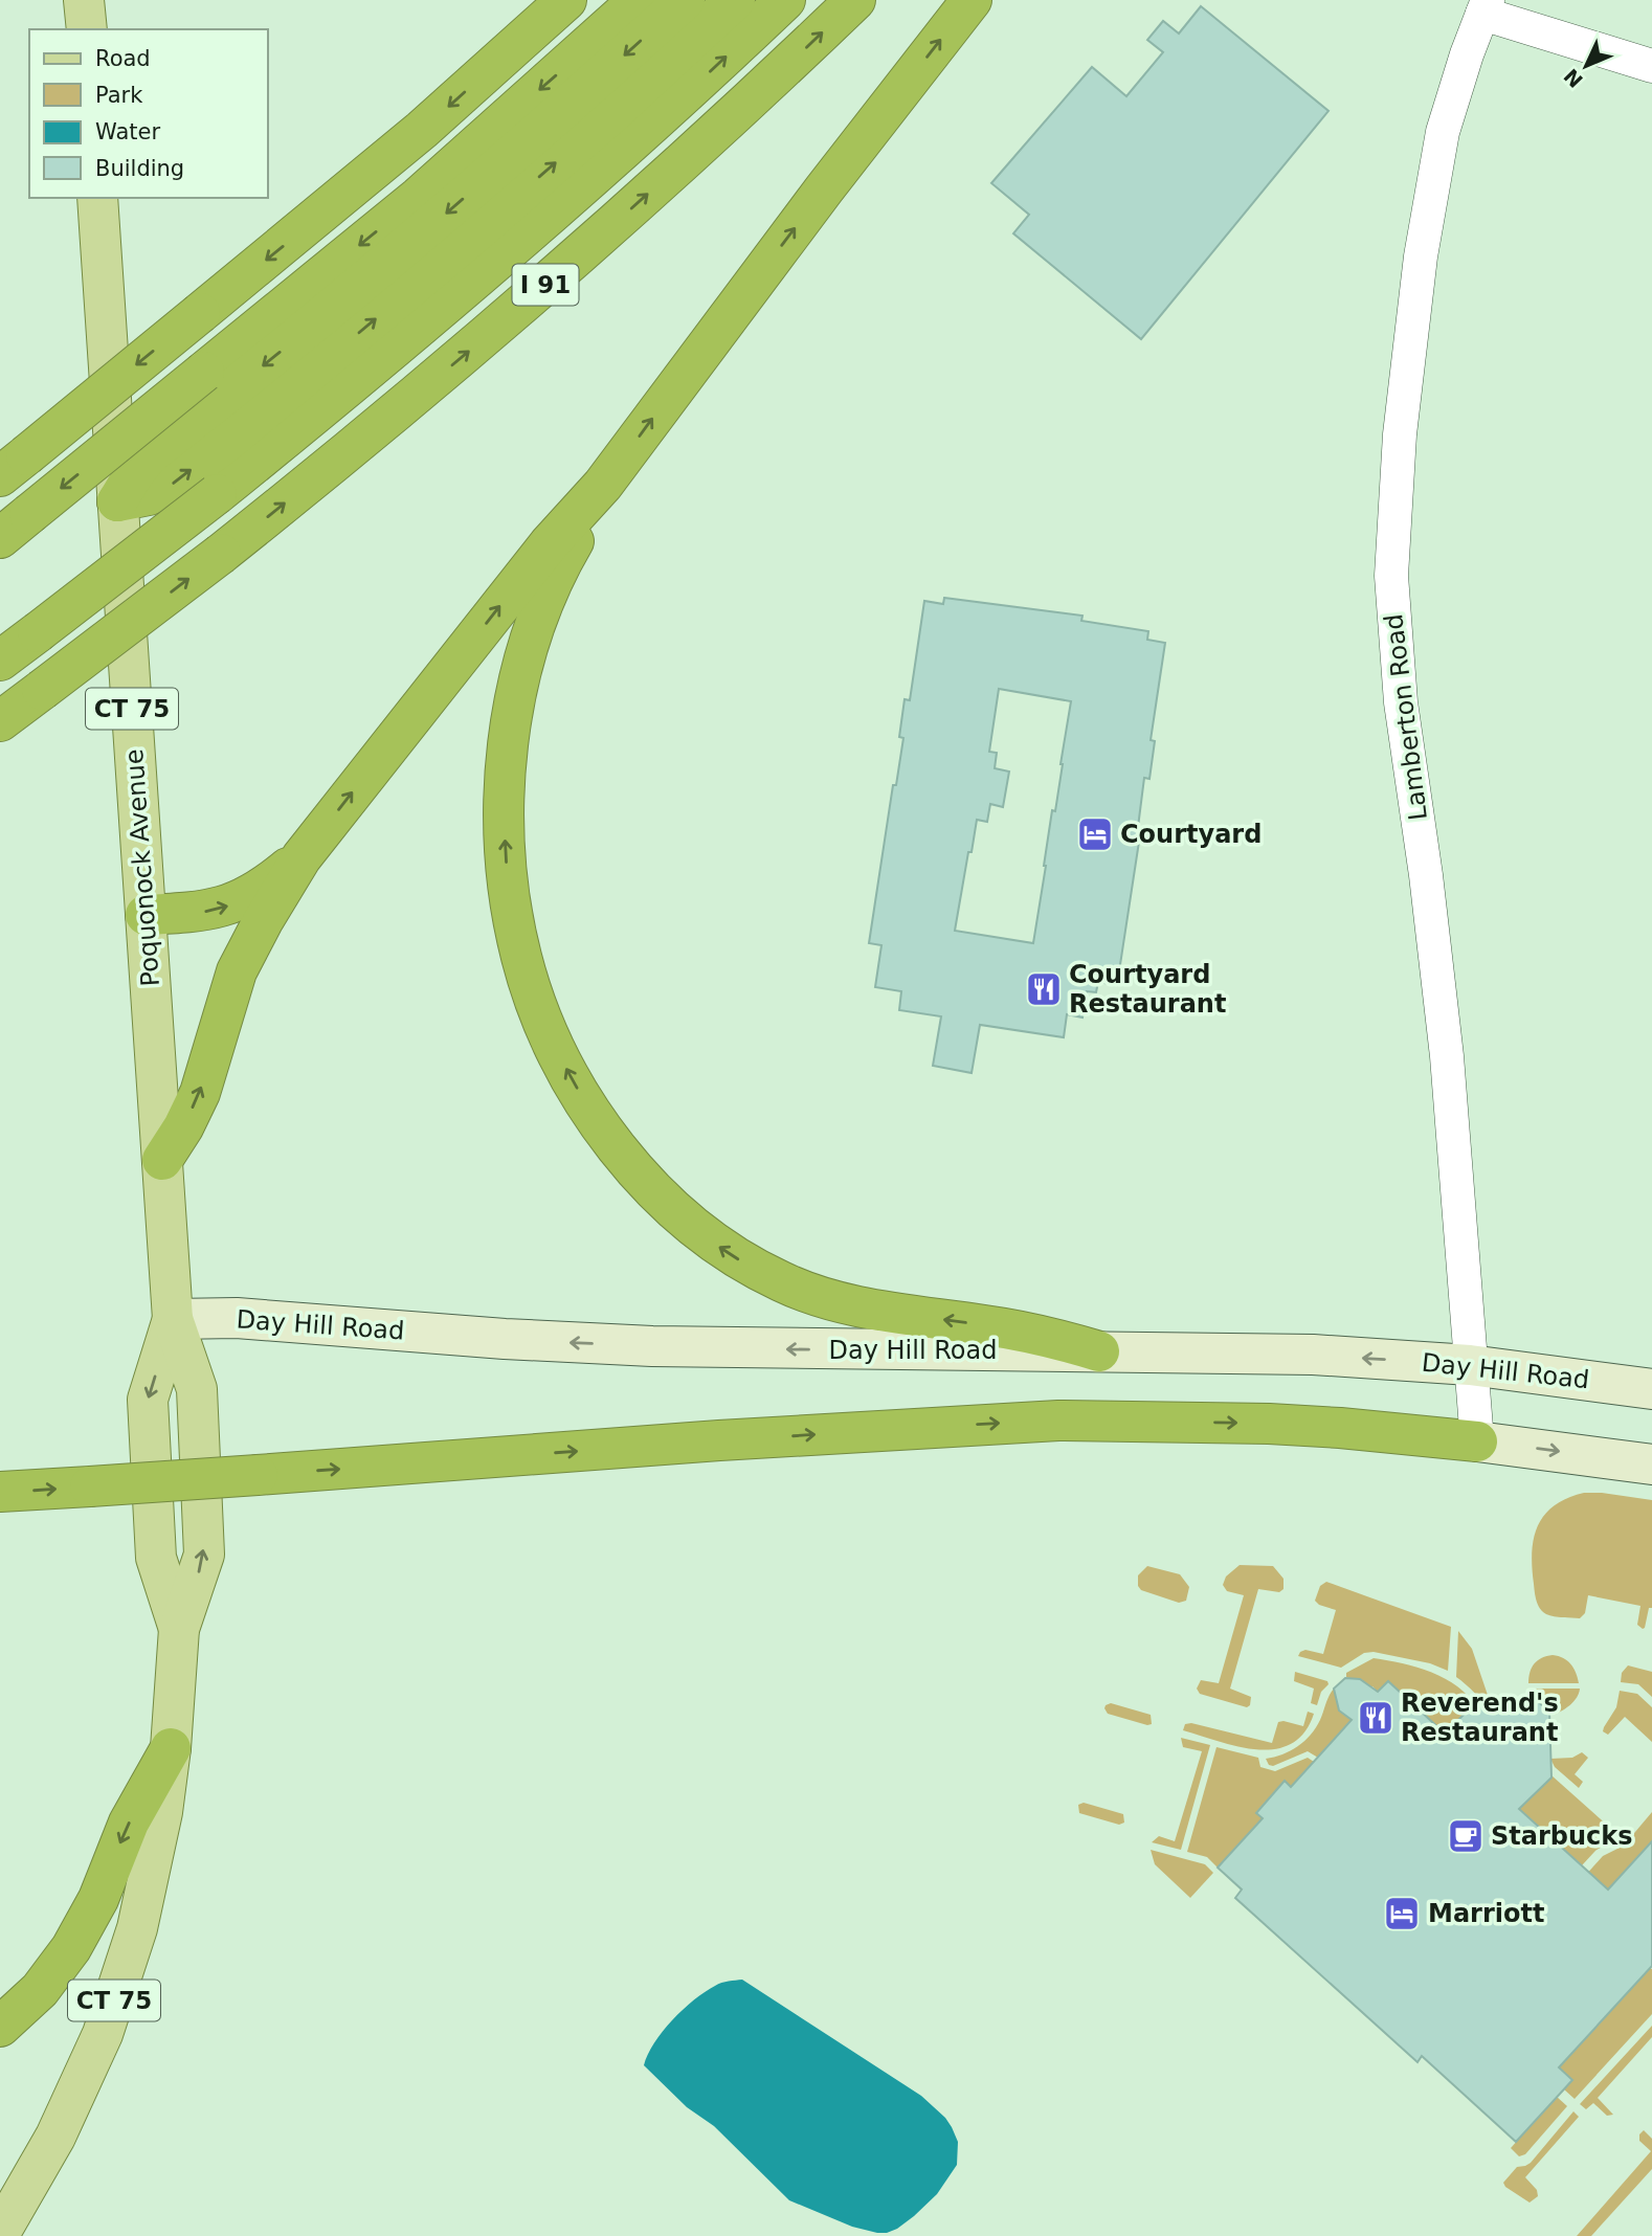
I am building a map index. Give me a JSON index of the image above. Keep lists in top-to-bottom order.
{
  "streets": {
    "highway": ["I 91"],
    "main road": ["CT 75", "Poquonock Avenue", "Day Hill Road"],
    "street": ["Lamberton Road"]
  },
  "crossings": [
    ["Lamberton Road", "Day Hill Road"],
    ["Poquonock Avenue", "Day Hill Road"]
  ],
  "one_way": ["Day Hill Road"],
  "places": {
    "hotel": ["Courtyard", "Marriott"],
    "restaurant": ["Courtyard Restaurant", "Reverend's Restaurant"],
    "cafe": ["Starbucks"]
  },
  "legend": [
    "Road",
    "Park",
    "Water",
    "Building"
  ],
  "north": "bottom left"
}
